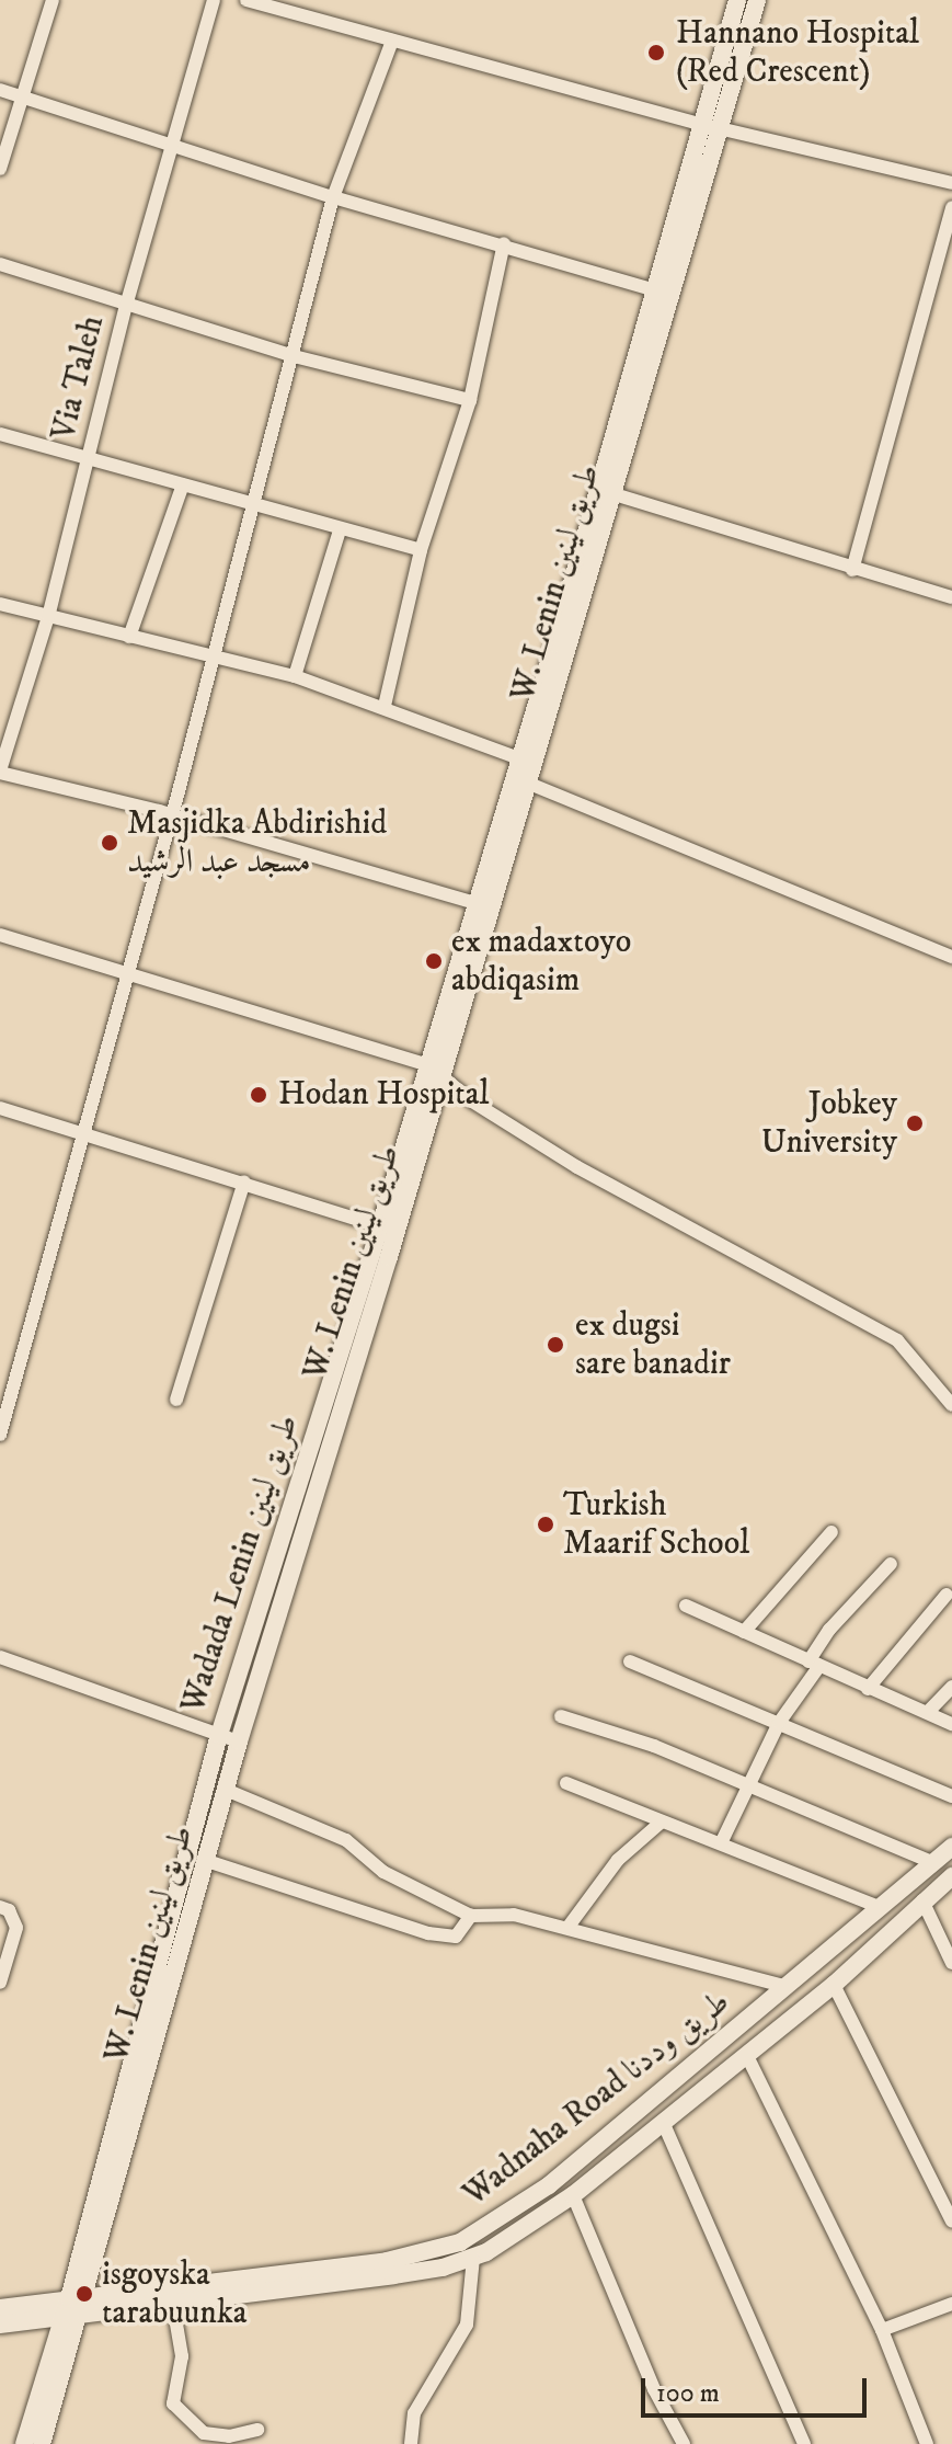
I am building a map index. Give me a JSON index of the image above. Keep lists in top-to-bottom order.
{
  "streets": {
    "main road": ["W. Lenin طريق لينين", "Wadada Lenin طريق لينين", "Wadnaha Road طريق وددنا"],
    "street": ["Via Taleh"]
  },
  "crossings": [
    ["W. Lenin طريق لينين", "Wadada Lenin طريق لينين"],
    ["Wadada Lenin طريق لينين", "Wadnaha Road طريق وددنا"]
  ],
  "places": [
    "Hannano Hospital (Red Crescent)",
    "Masjidka Abdirishid مسجد عبد الرشيد",
    "ex madaxtoyo abdiqasim",
    "Hodan Hospital",
    "Jobkey University",
    "ex dugsi sare banadir",
    "Turkish Maarif School",
    "isgoyska tarabuunka"
  ],
  "scale_bar": "100 m"
}
